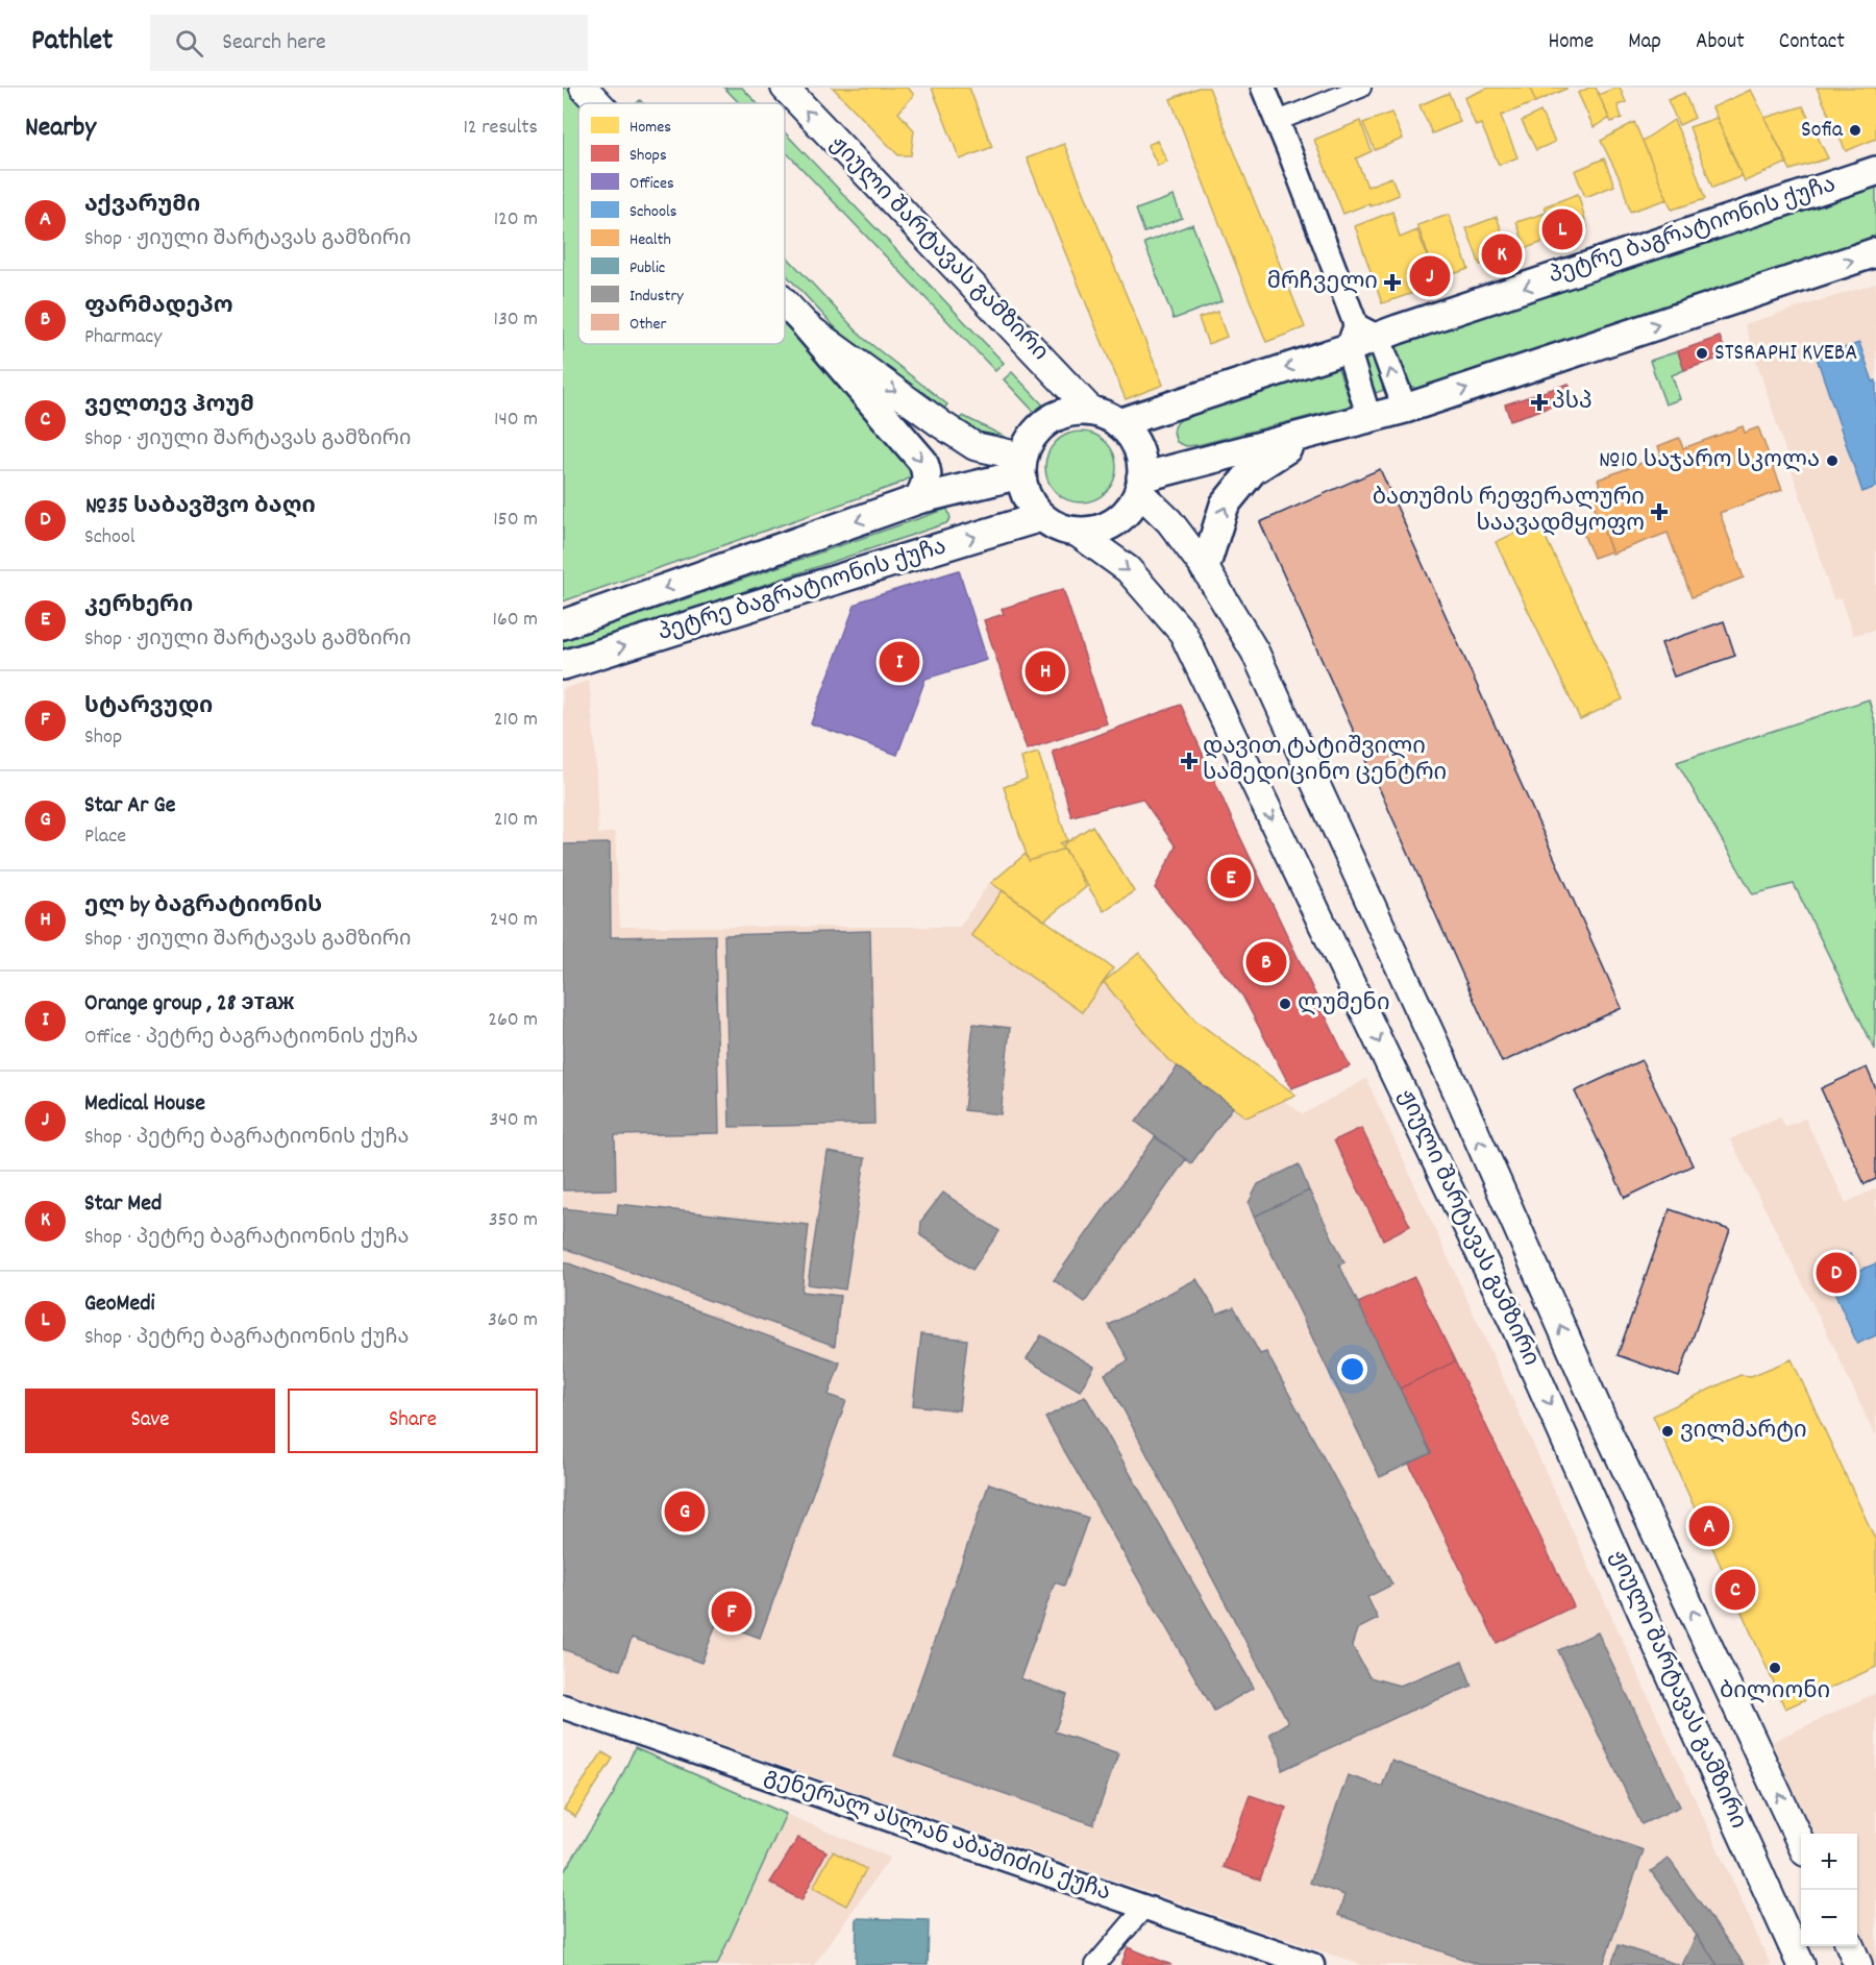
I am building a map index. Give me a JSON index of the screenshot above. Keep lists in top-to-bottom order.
{
  "streets": {
    "main road": ["პეტრე ბაგრატიონის ქუჩა", "ჟიული შარტავას გამზირი"],
    "street": ["გენერალ ასლან აბაშიძის ქუჩა"]
  },
  "crossings": [
    ["პეტრე ბაგრატიონის ქუჩა", "ჟიული შარტავას გამზირი"]
  ],
  "places": {
    "other": [
      "Sofia",
      "STSRAPHI KVEBA",
      "№10 საჯარო სკოლა",
      "ლუმენი",
      "ვილმარტი",
      "ბილიონი"
    ],
    "health": [
      "მრჩველი",
      "პსპ",
      "ბათუმის რეფერალური საავადმყოფო",
      "დავით ტატიშვილი სამედიცინო ცენტრი"
    ]
  },
  "legend": [
    "Homes",
    "Shops",
    "Offices",
    "Schools",
    "Health",
    "Public",
    "Industry",
    "Other"
  ],
  "page": {
    "header": "Pathlet",
    "search": "Search here",
    "nav": [
      "Home",
      "Map",
      "About",
      "Contact"
    ],
    "heading": ["Nearby", "12 results"],
    "list": [
      {
        "mark": "A",
        "name": "აქვარუმი",
        "note": "Shop · ჟიული შარტავას გამზირი",
        "value": "120 m"
      },
      {
        "mark": "B",
        "name": "ფარმადეპო",
        "note": "Pharmacy",
        "value": "130 m"
      },
      {
        "mark": "C",
        "name": "ველთევ ჰოუმ",
        "note": "Shop · ჟიული შარტავას გამზირი",
        "value": "140 m"
      },
      {
        "mark": "D",
        "name": "№35 საბავშვო ბაღი",
        "note": "School",
        "value": "150 m"
      },
      {
        "mark": "E",
        "name": "კერხერი",
        "note": "Shop · ჟიული შარტავას გამზირი",
        "value": "160 m"
      },
      {
        "mark": "F",
        "name": "სტარვუდი",
        "note": "Shop",
        "value": "210 m"
      },
      {
        "mark": "G",
        "name": "Star Ar Ge",
        "note": "Place",
        "value": "210 m"
      },
      {
        "mark": "H",
        "name": "ელ by ბაგრატიონის",
        "note": "Shop · ჟიული შარტავას გამზირი",
        "value": "240 m"
      },
      {
        "mark": "I",
        "name": "Orange group , 28 этаж",
        "note": "Office · პეტრე ბაგრატიონის ქუჩა",
        "value": "260 m"
      },
      {
        "mark": "J",
        "name": "Medical House",
        "note": "Shop · პეტრე ბაგრატიონის ქუჩა",
        "value": "340 m"
      },
      {
        "mark": "K",
        "name": "Star Med",
        "note": "Shop · პეტრე ბაგრატიონის ქუჩა",
        "value": "350 m"
      },
      {
        "mark": "L",
        "name": "GeoMedi",
        "note": "Shop · პეტრე ბაგრატიონის ქუჩა",
        "value": "360 m"
      }
    ],
    "pins": [
      "L",
      "K",
      "J",
      "I",
      "H",
      "E",
      "B",
      "D",
      "G",
      "A",
      "C",
      "F"
    ],
    "buttons": ["Save", "Share"],
    "map_buttons": ["+", "−"]
  }
}
